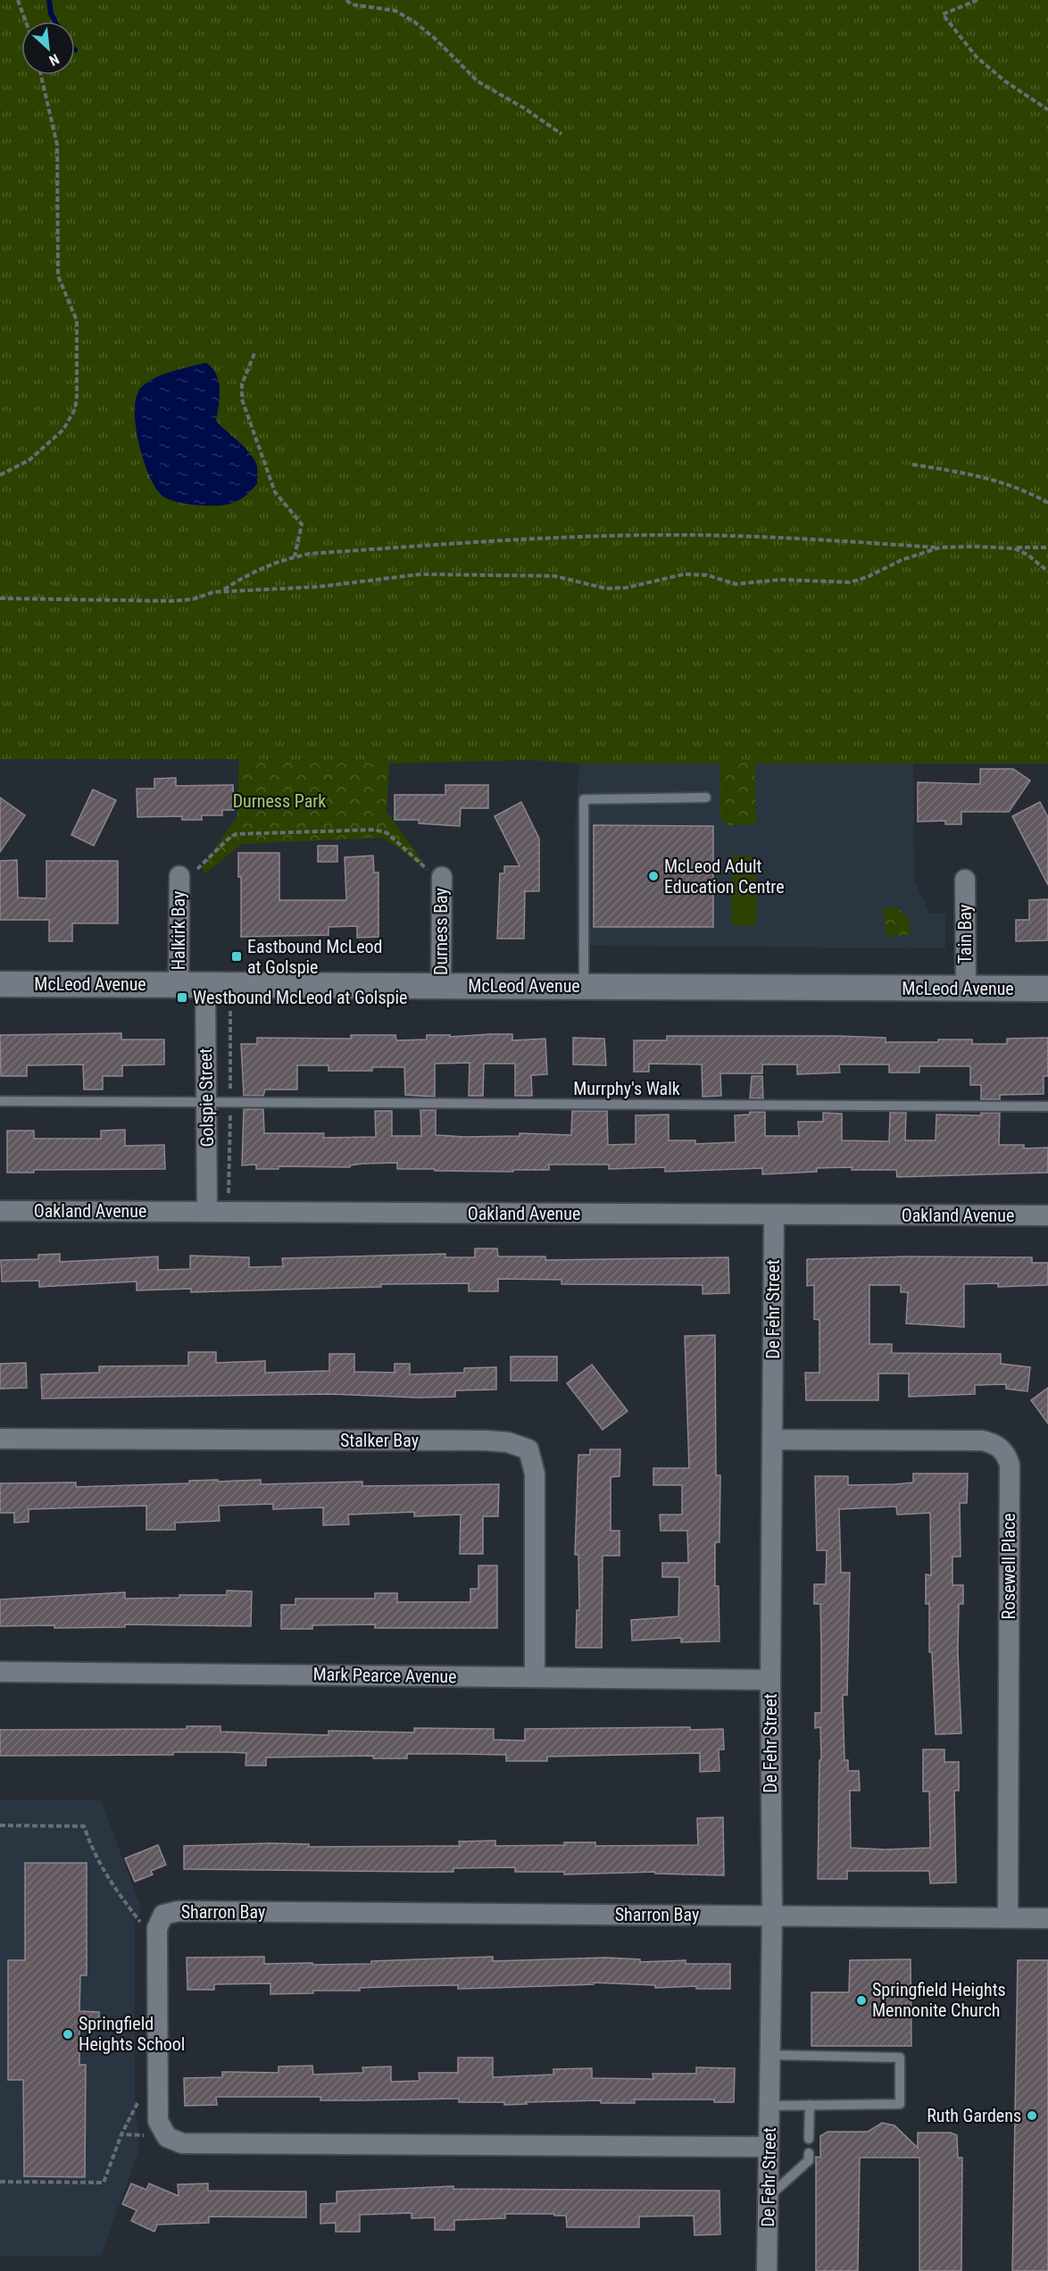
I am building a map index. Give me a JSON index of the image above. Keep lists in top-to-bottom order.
{
  "streets": {
    "street": [
      "Halkirk Bay",
      "Durness Bay",
      "Tain Bay",
      "McLeod Avenue",
      "Golspie Street",
      "Oakland Avenue",
      "De Fehr Street",
      "Stalker Bay",
      "Rosewell Place",
      "Mark Pearce Avenue",
      "Sharron Bay"
    ],
    "lane": ["Murrphy's Walk"]
  },
  "crossings": [
    ["Halkirk Bay", "McLeod Avenue"],
    ["Durness Bay", "McLeod Avenue"],
    ["Tain Bay", "McLeod Avenue"],
    ["McLeod Avenue", "Golspie Street"],
    ["Murrphy's Walk", "Golspie Street"],
    ["Golspie Street", "Oakland Avenue"],
    ["Oakland Avenue", "De Fehr Street"],
    ["De Fehr Street", "Rosewell Place"],
    ["De Fehr Street", "Mark Pearce Avenue"],
    ["De Fehr Street", "Sharron Bay"],
    ["Stalker Bay", "Mark Pearce Avenue"],
    ["Rosewell Place", "Sharron Bay"]
  ],
  "parks": ["Durness Park"],
  "places": {
    "other": [
      "McLeod Adult Education Centre",
      "Springfield Heights Mennonite Church",
      "Springfield Heights School",
      "Ruth Gardens"
    ],
    "transit": ["Eastbound McLeod at Golspie", "Westbound McLeod at Golspie"]
  },
  "north": "bottom right"
}
